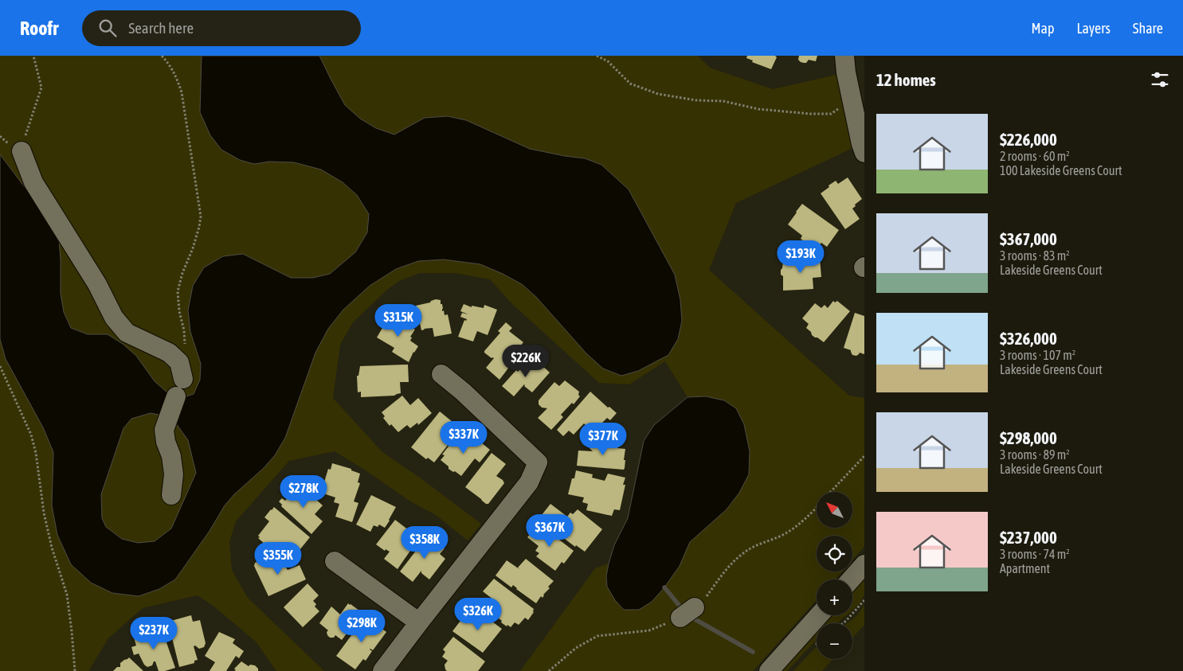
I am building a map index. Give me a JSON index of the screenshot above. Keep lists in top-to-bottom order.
{
  "north": "top left",
  "page": {
    "header": "Roofr",
    "search": "Search here",
    "nav": ["Map", "Layers", "Share"],
    "heading": "12 homes",
    "list": [
      {
        "name": "$226,000",
        "note": "2 rooms · 60 m² · 100 Lakeside Greens Court"
      },
      {
        "name": "$367,000",
        "note": "3 rooms · 83 m² · Lakeside Greens Court"
      },
      {
        "name": "$326,000",
        "note": "3 rooms · 107 m² · Lakeside Greens Court"
      },
      {
        "name": "$298,000",
        "note": "3 rooms · 89 m² · Lakeside Greens Court"
      },
      {
        "name": "$237,000",
        "note": "3 rooms · 74 m² · Apartment"
      }
    ],
    "price": [
      "$193K",
      "$315K",
      "$226K",
      "$337K",
      "$377K",
      "$278K",
      "$367K",
      "$358K",
      "$355K",
      "$326K",
      "$298K",
      "$237K"
    ],
    "map_buttons": ["+", "−"]
  }
}
